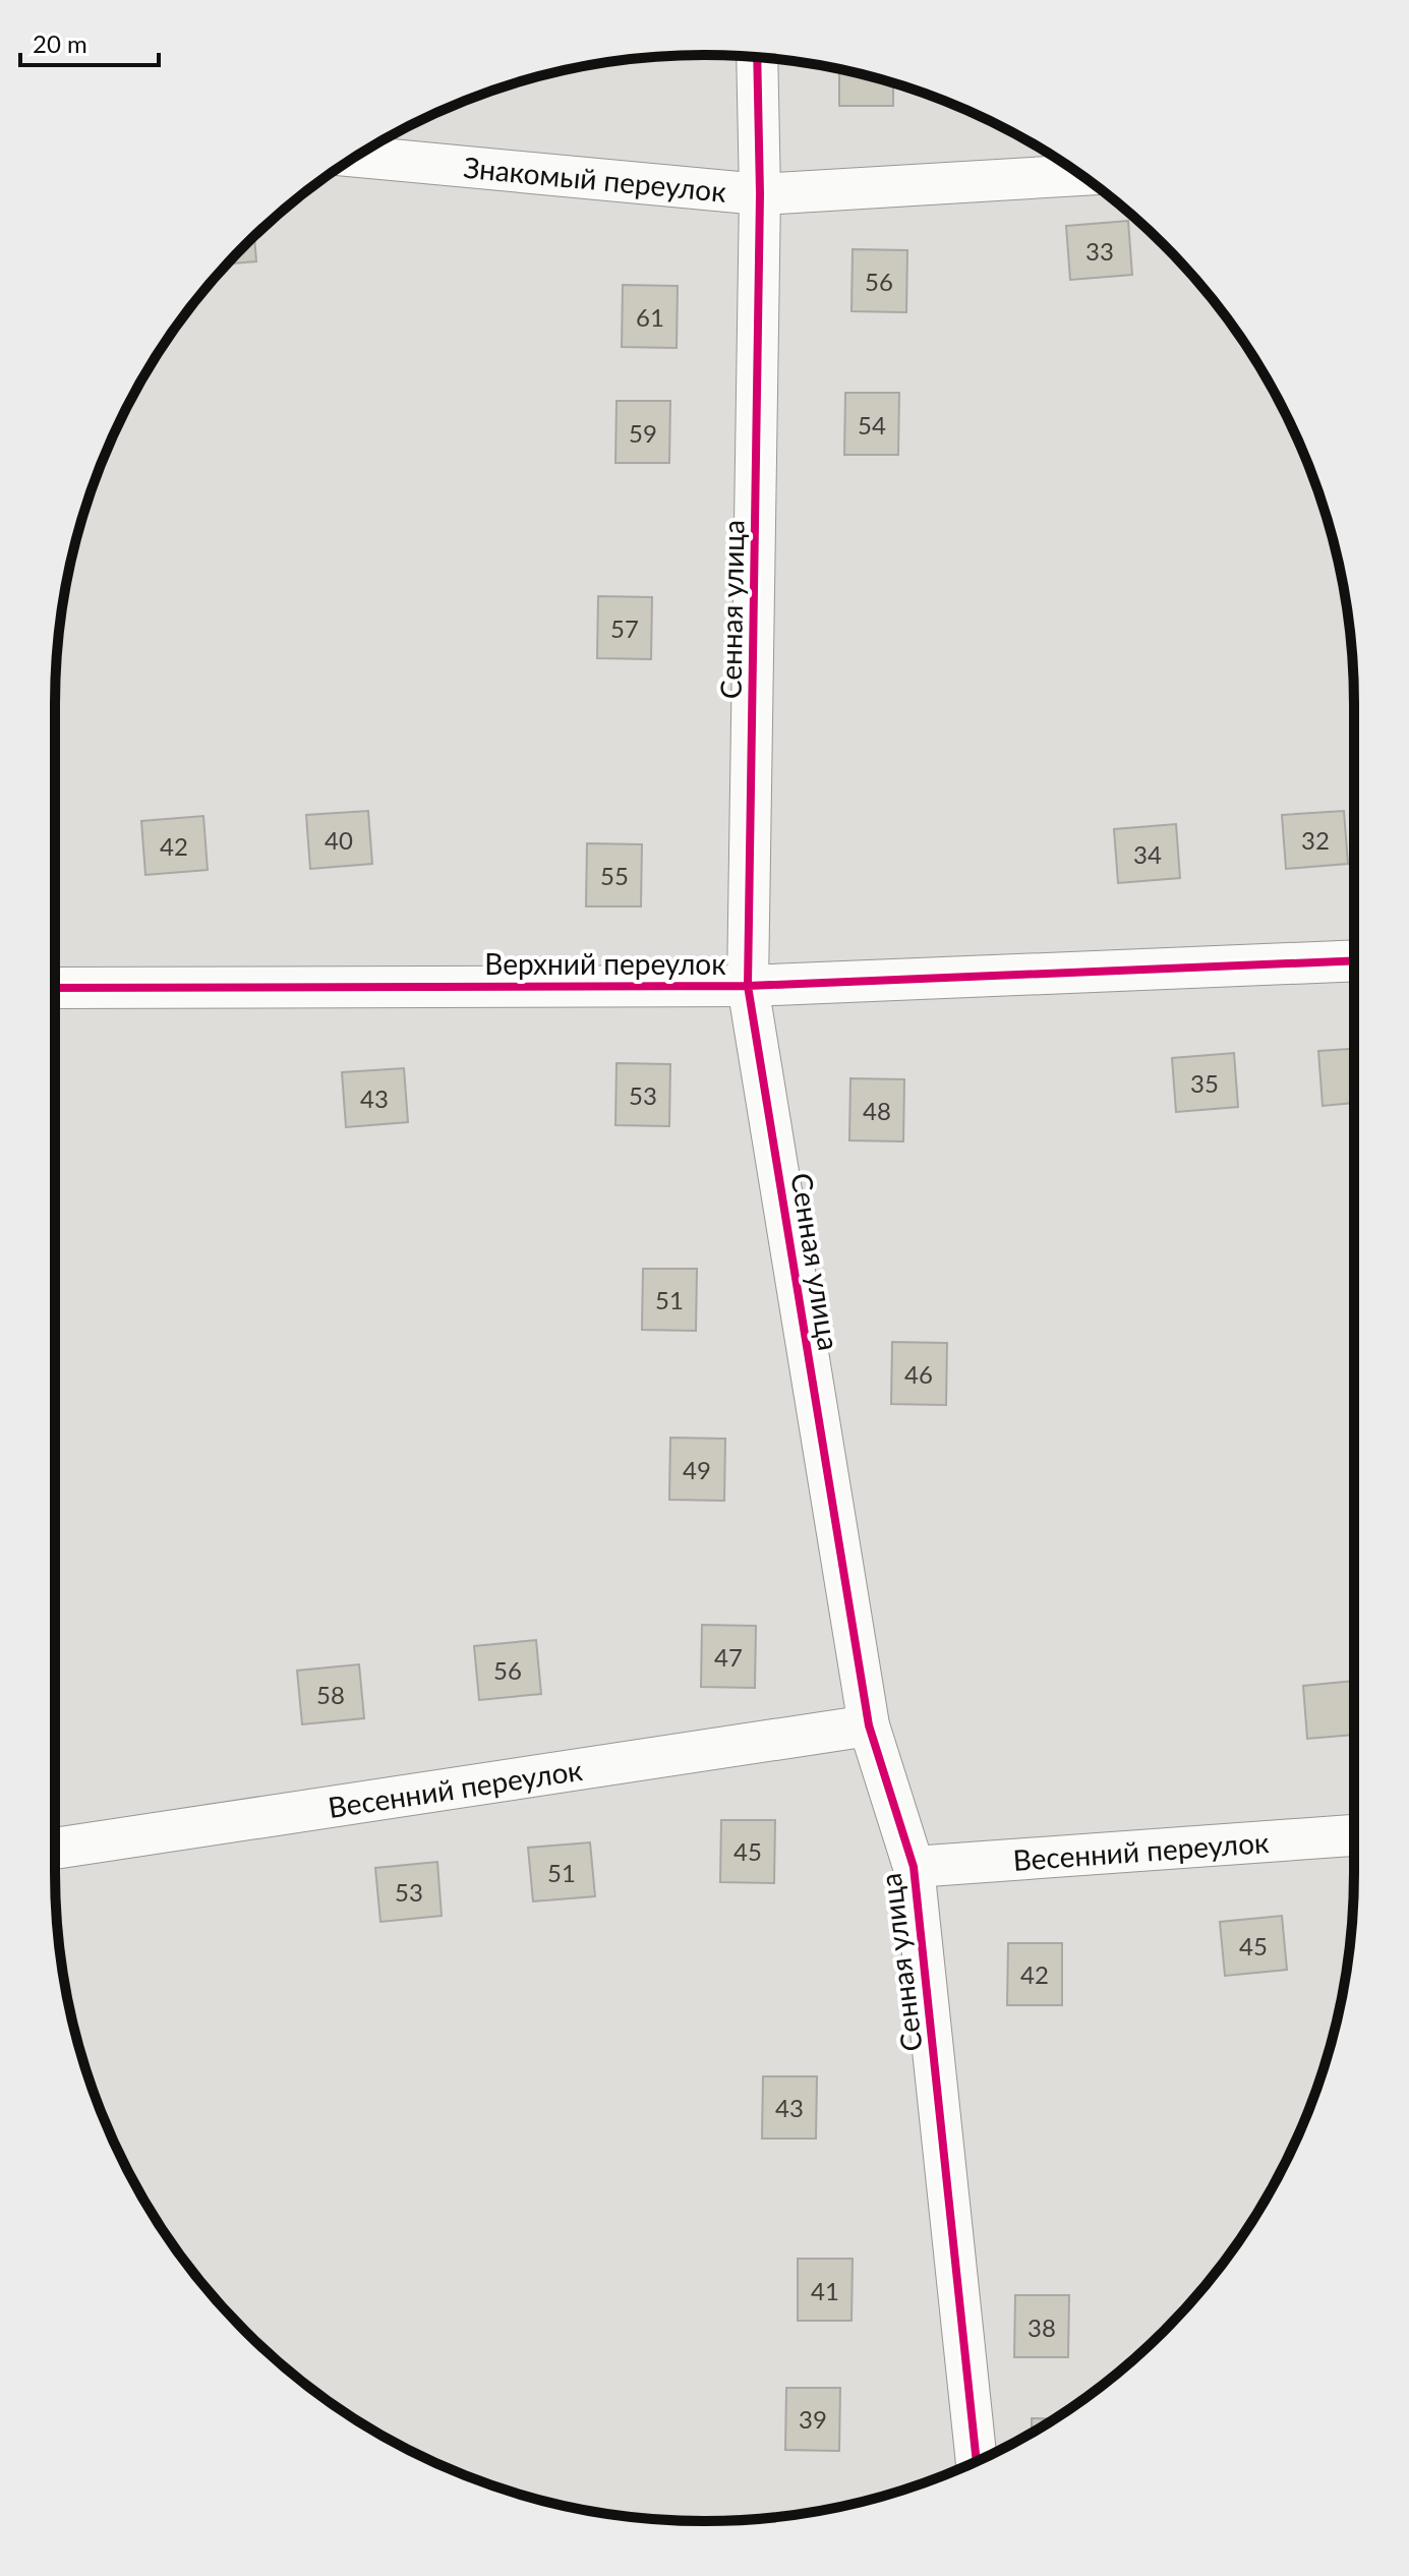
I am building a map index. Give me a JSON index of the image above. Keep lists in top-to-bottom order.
{
  "streets": {
    "street": [
      "Знакомый переулок",
      "Сенная улица",
      "Верхний переулок",
      "Весенний переулок"
    ]
  },
  "crossings": [
    ["Знакомый переулок", "Сенная улица"],
    ["Сенная улица", "Верхний переулок"],
    ["Сенная улица", "Весенний переулок"]
  ],
  "house_numbers": [
    "33",
    "56",
    "61",
    "54",
    "59",
    "57",
    "40",
    "32",
    "42",
    "34",
    "55",
    "35",
    "53",
    "43",
    "48",
    "51",
    "46",
    "49",
    "47",
    "56",
    "58",
    "45",
    "51",
    "53",
    "45",
    "42",
    "43",
    "41",
    "38",
    "39"
  ],
  "scale_bar": "20 m"
}
